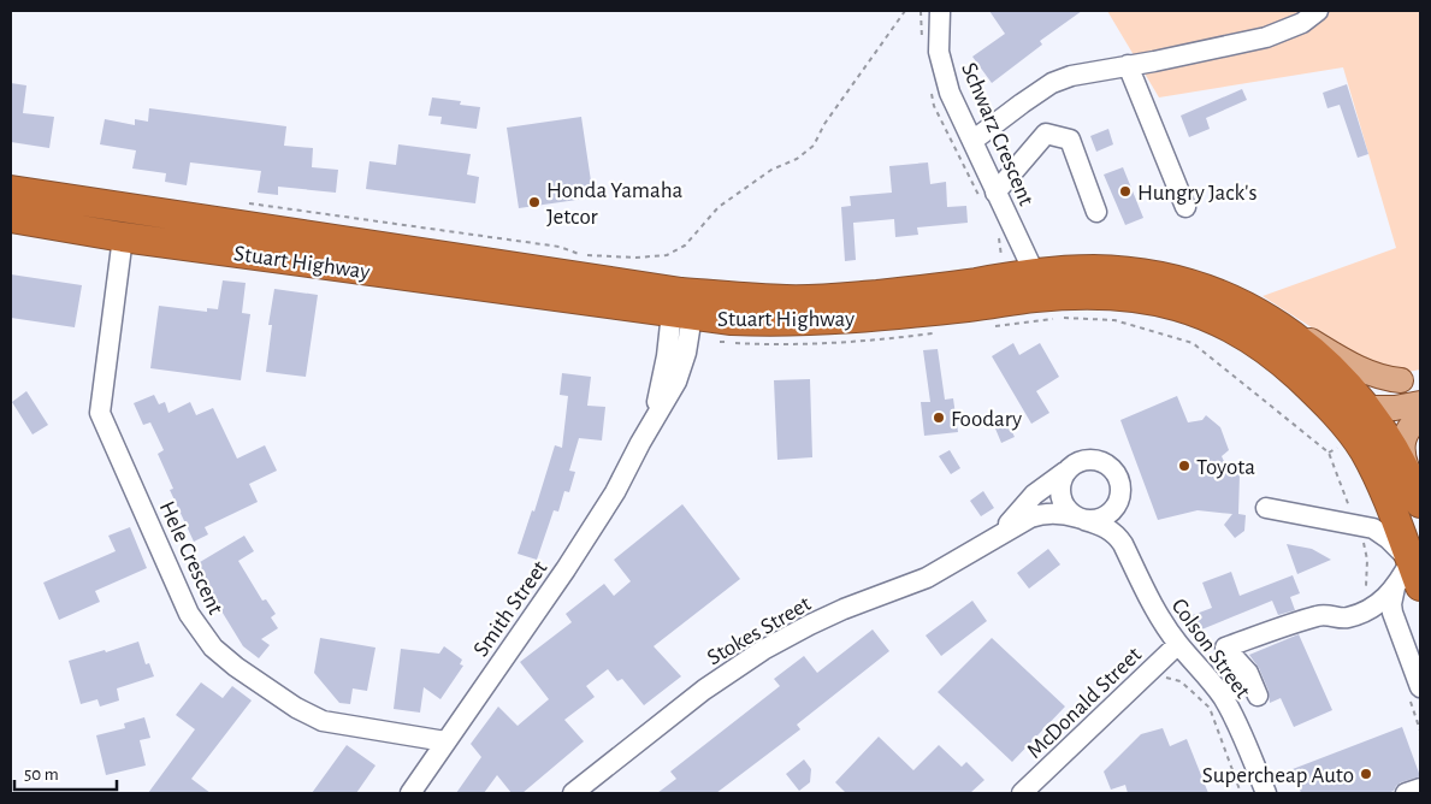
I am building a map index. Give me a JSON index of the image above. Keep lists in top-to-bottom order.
{
  "streets": {
    "highway": ["Stuart Highway"],
    "street": [
      "Schwarz Crescent",
      "Hele Crescent",
      "Smith Street",
      "Stokes Street",
      "Colson Street",
      "McDonald Street"
    ]
  },
  "crossings": [
    ["Schwarz Crescent", "Stuart Highway"],
    ["Stuart Highway", "Hele Crescent"],
    ["Stuart Highway", "Smith Street"],
    ["Hele Crescent", "Smith Street"],
    ["Colson Street", "McDonald Street"]
  ],
  "places": [
    "Hungry Jack's",
    "Honda Yamaha Jetcor",
    "Foodary",
    "Toyota",
    "Supercheap Auto"
  ],
  "scale_bar": "50 m"
}
